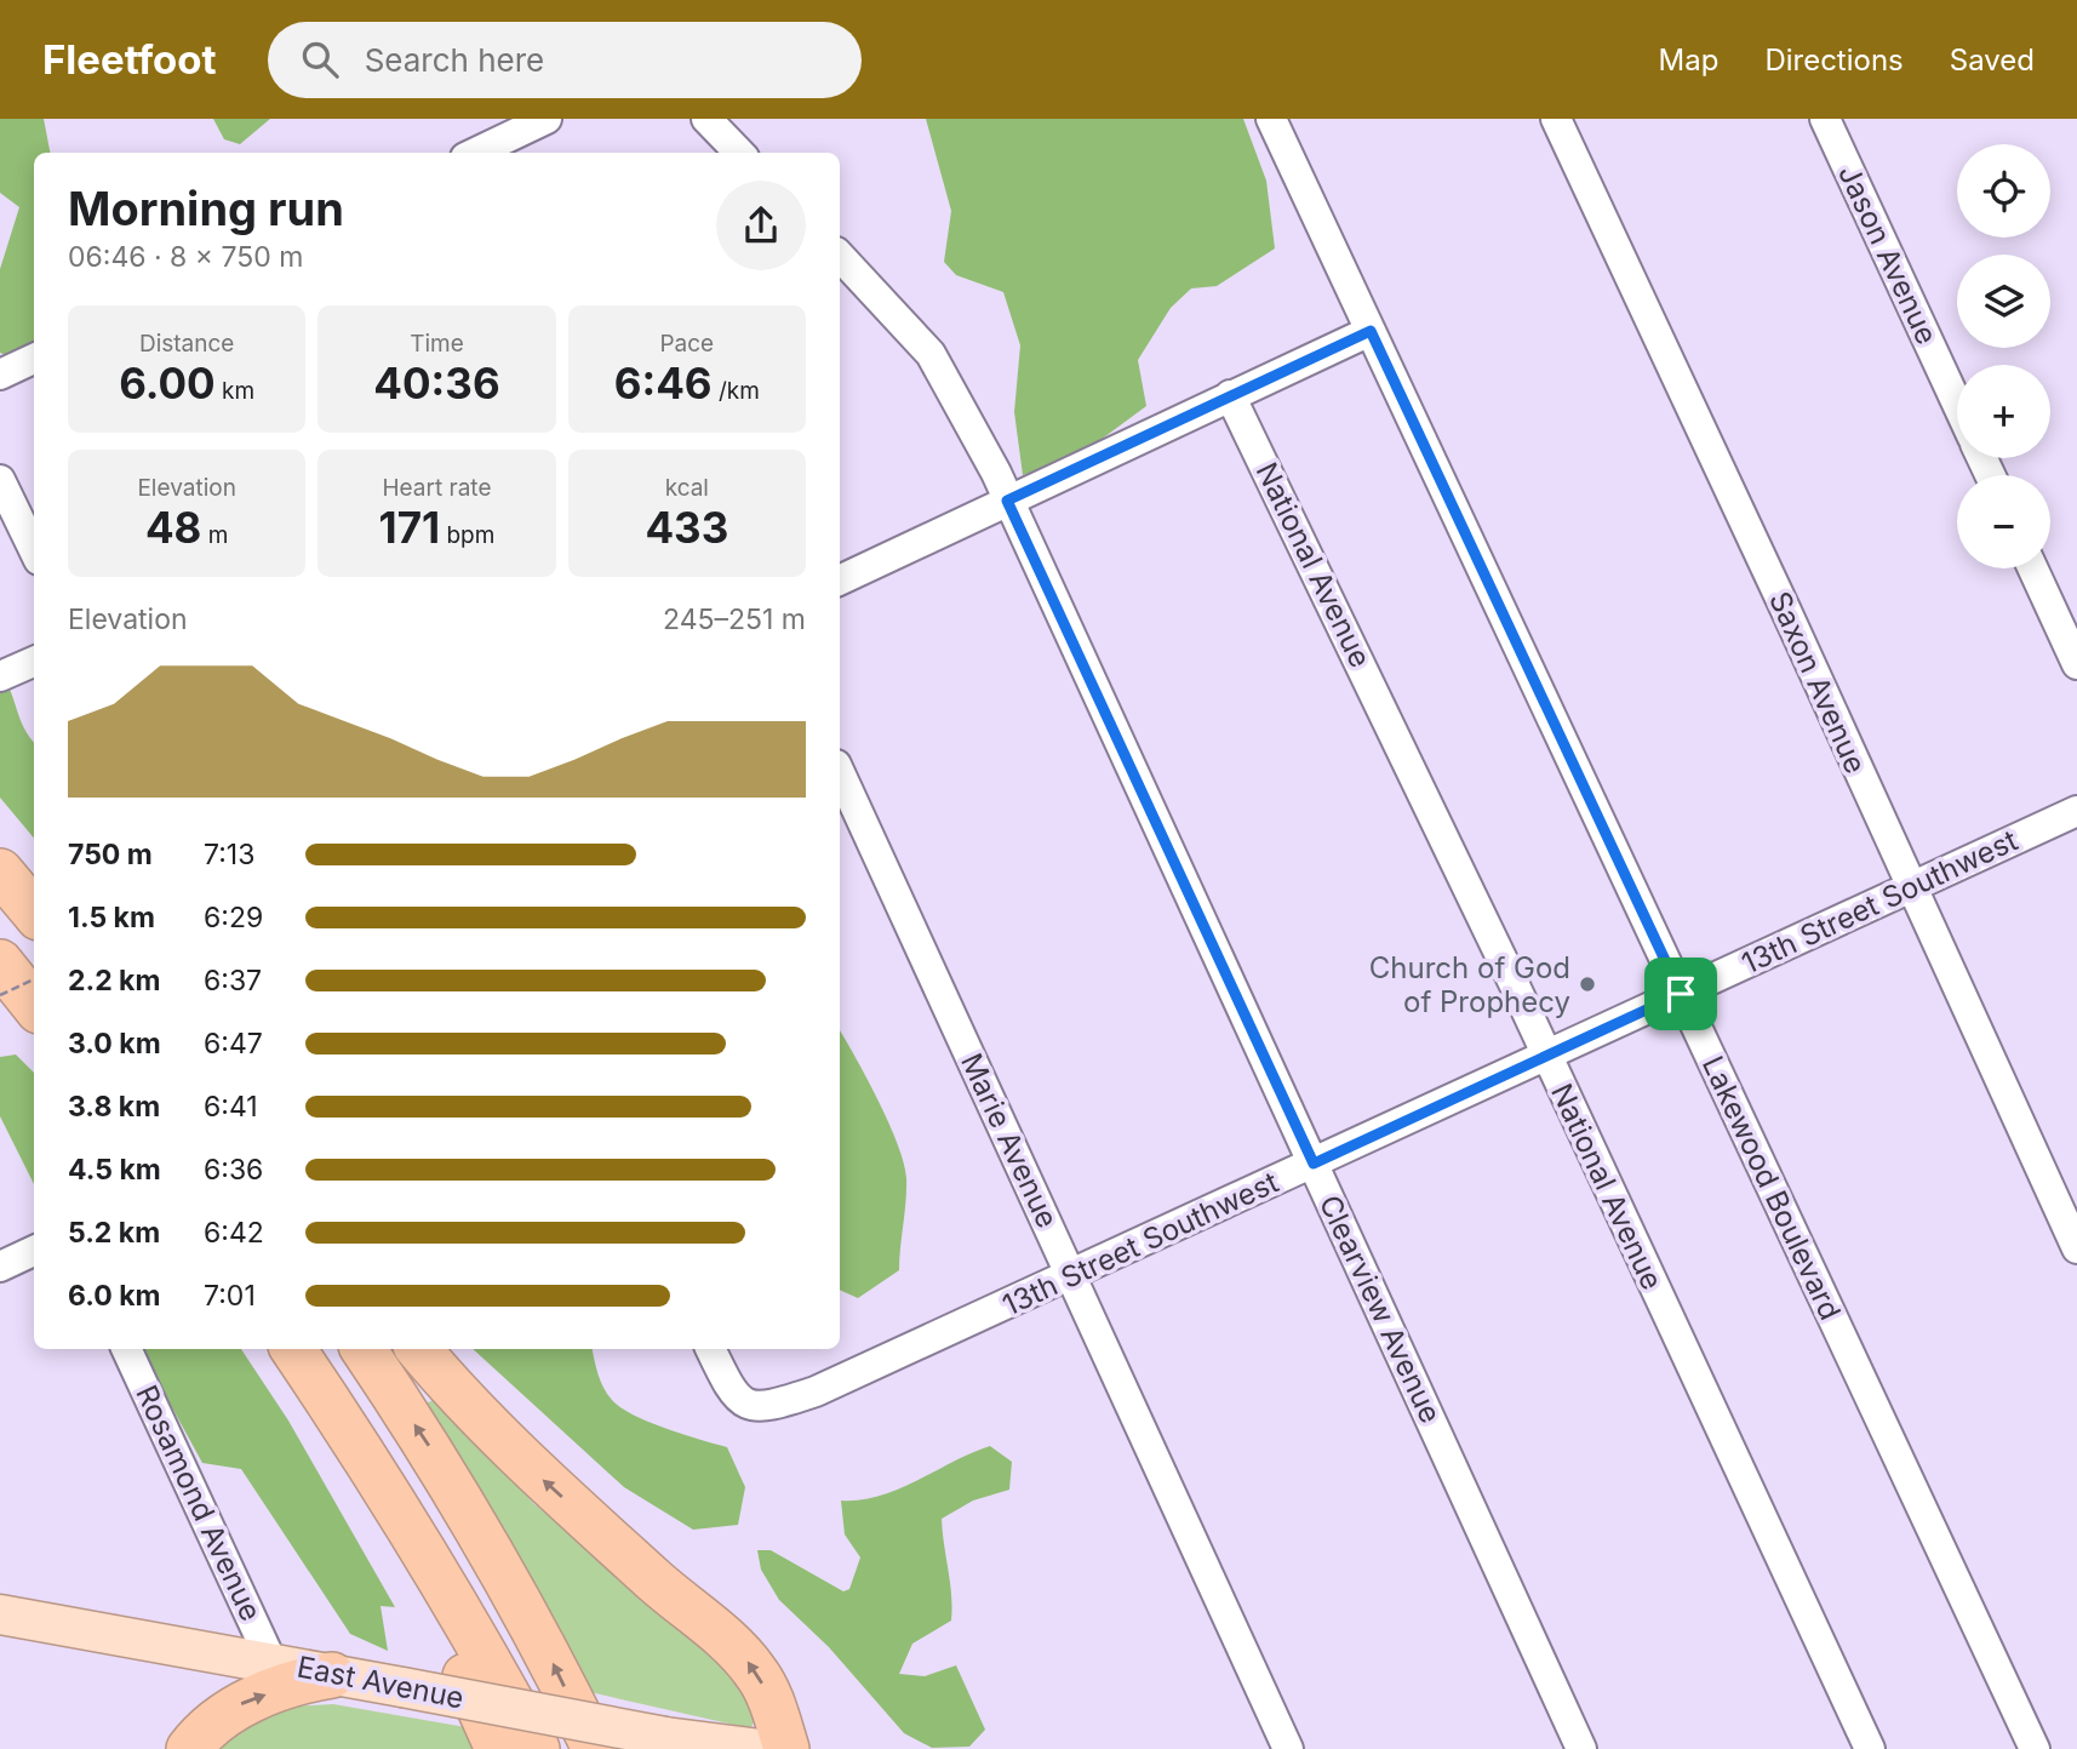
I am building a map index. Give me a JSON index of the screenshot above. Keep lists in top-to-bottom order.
{
  "streets": {
    "main road": ["East Avenue"],
    "street": [
      "Jason Avenue",
      "National Avenue",
      "Saxon Avenue",
      "13th Street Southwest",
      "Marie Avenue",
      "Lakewood Boulevard",
      "Clearview Avenue",
      "Rosamond Avenue"
    ]
  },
  "crossings": [
    ["National Avenue", "13th Street Southwest"],
    ["Saxon Avenue", "13th Street Southwest"],
    ["13th Street Southwest", "Marie Avenue"],
    ["13th Street Southwest", "Lakewood Boulevard"],
    ["13th Street Southwest", "Clearview Avenue"],
    ["Rosamond Avenue", "East Avenue"]
  ],
  "places": ["Church of God of Prophecy"],
  "page": {
    "header": "Fleetfoot",
    "search": "Search here",
    "nav": ["Map", "Directions", "Saved"],
    "map_buttons": ["+", "−"],
    "heading": ["Morning run", "06:46 · 8 × 750 m"],
    "stats": [
      ["Distance", "6.00 km"],
      ["Time", "40:36"],
      ["Pace", "6:46 /km"],
      ["Elevation", "48 m"],
      ["Heart rate", "171 bpm"],
      ["kcal", "433"]
    ],
    "chart": ["Elevation", "245–251 m"],
    "list": [
      {
        "name": "750 m",
        "note": "7:13"
      },
      {
        "name": "1.5 km",
        "note": "6:29"
      },
      {
        "name": "2.2 km",
        "note": "6:37"
      },
      {
        "name": "3.0 km",
        "note": "6:47"
      },
      {
        "name": "3.8 km",
        "note": "6:41"
      },
      {
        "name": "4.5 km",
        "note": "6:36"
      },
      {
        "name": "5.2 km",
        "note": "6:42"
      },
      {
        "name": "6.0 km",
        "note": "7:01"
      }
    ]
  }
}
